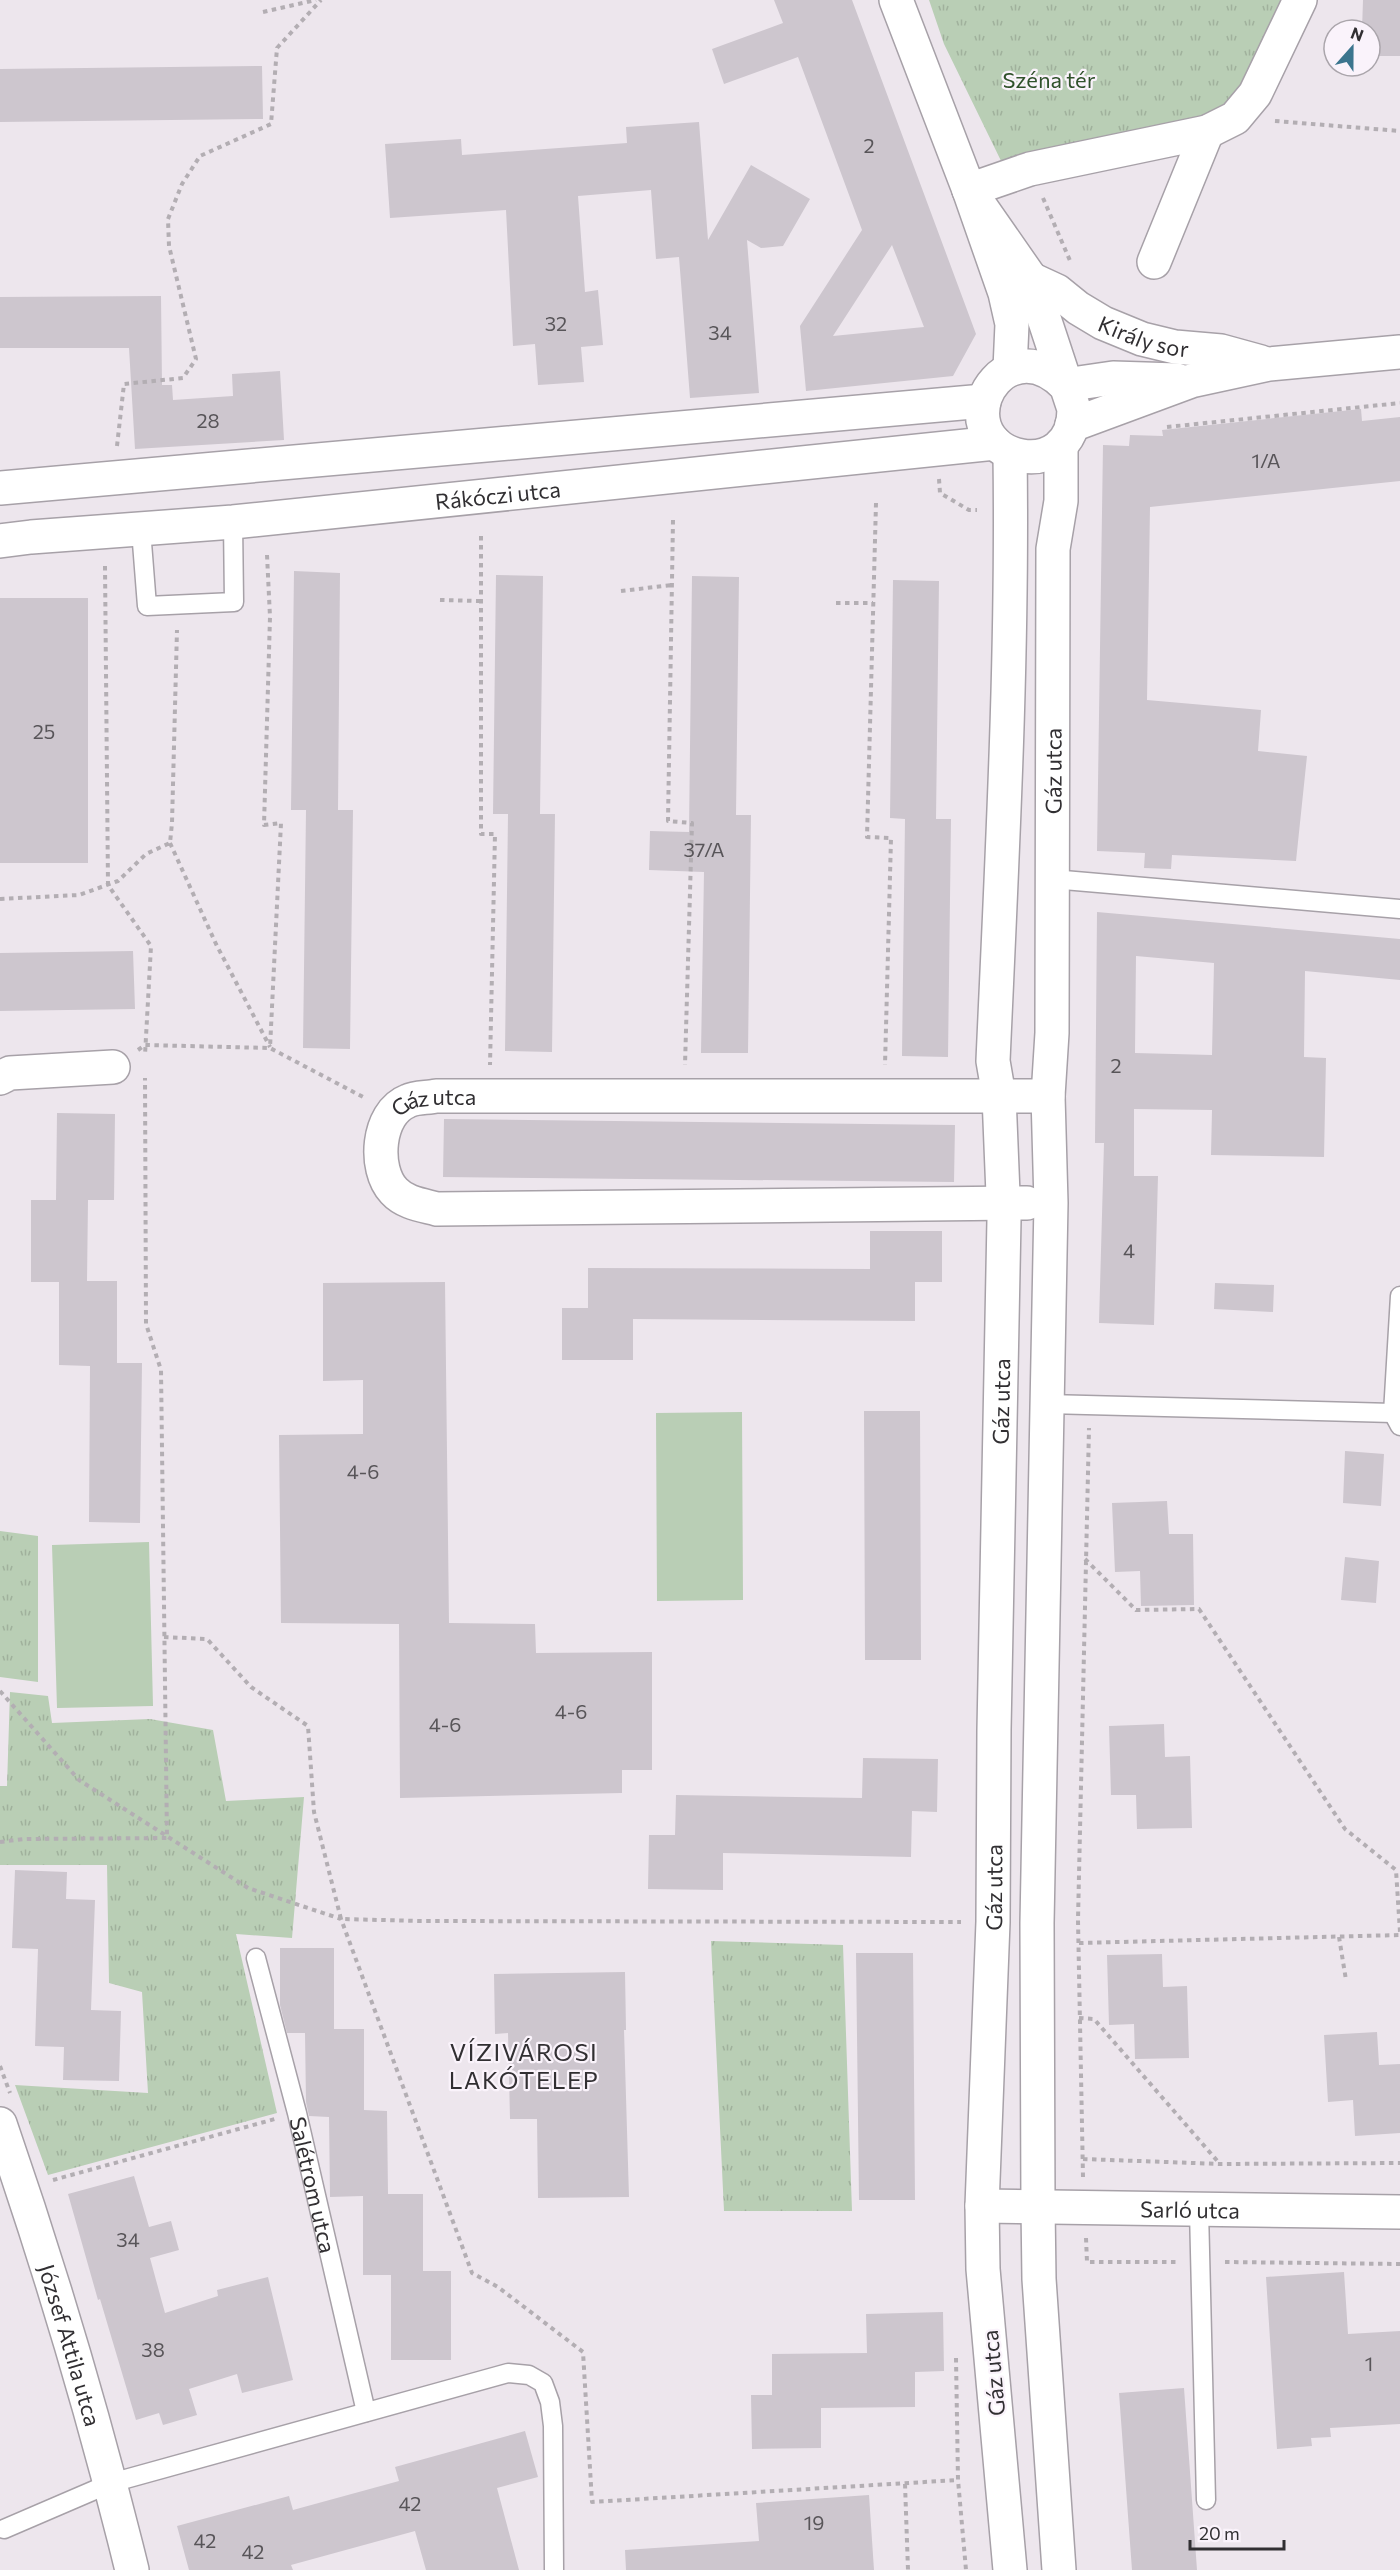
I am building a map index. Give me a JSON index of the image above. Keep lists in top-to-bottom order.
{
  "streets": {
    "street": [
      "Király sor",
      "Rákóczi utca",
      "Gáz utca",
      "Sarló utca",
      "József Attila utca"
    ],
    "lane": ["Salétrom utca"]
  },
  "crossings": [
    ["Király sor", "Rákóczi utca"],
    ["Király sor", "Gáz utca"],
    ["Rákóczi utca", "Gáz utca"],
    ["Gáz utca", "Sarló utca"]
  ],
  "districts": ["VÍZIVÁROSI LAKÓTELEP"],
  "parks": ["Széna tér"],
  "house_numbers": [
    "2",
    "32",
    "34",
    "28",
    "1/A",
    "25",
    "37/A",
    "2",
    "4",
    "4-6",
    "4-6",
    "4-6",
    "34",
    "38",
    "1",
    "42",
    "19",
    "42",
    "42"
  ],
  "scale_bar": "20 m",
  "north": "top"
}
